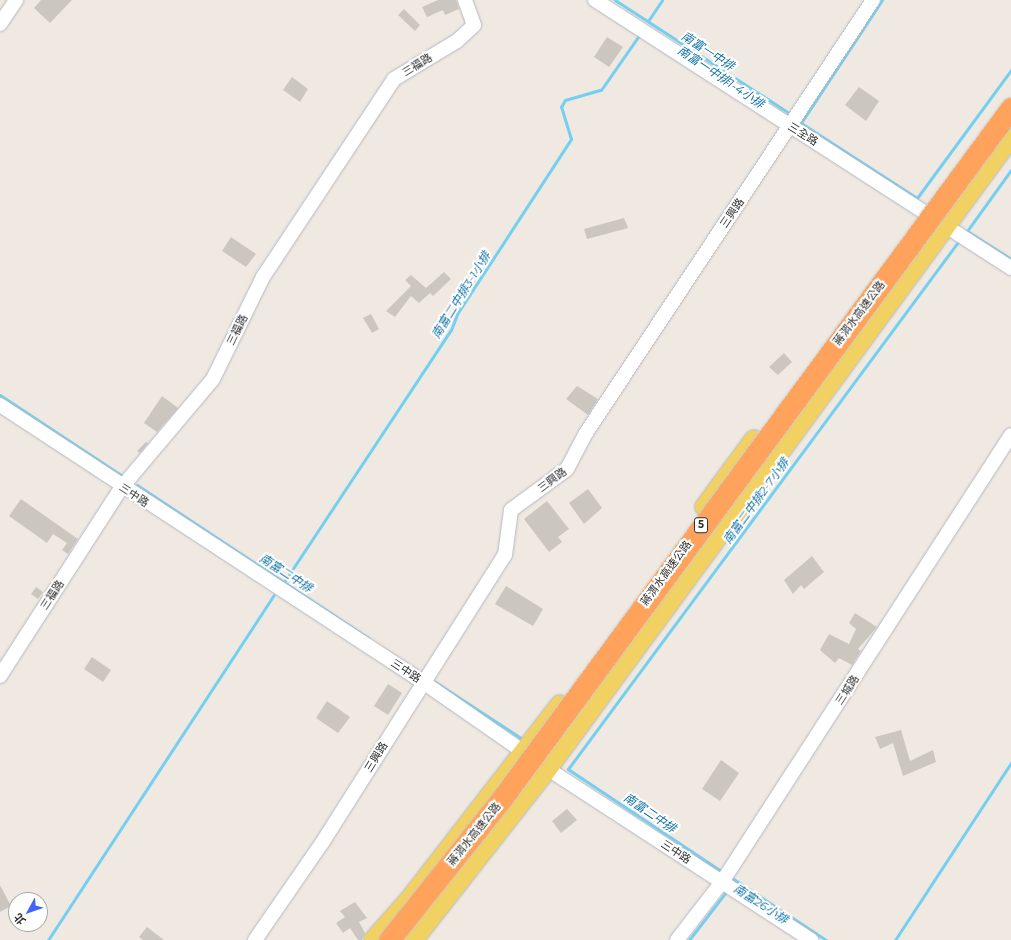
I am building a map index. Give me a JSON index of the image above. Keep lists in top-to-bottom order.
{
  "streets": {
    "highway": ["蔣渭水高速公路", "5"],
    "street": [
      "三福路",
      "三全路",
      "三興路",
      "三中路",
      "三城路"
    ]
  },
  "crossings": [
    ["三福路", "三中路"],
    ["三全路", "三興路"],
    ["三興路", "三中路"],
    ["三中路", "三城路"]
  ],
  "water": [
    "南富一中排",
    "南富一中排1-4小排",
    "南富二中排3-1小排",
    "南富二中排2-7小排",
    "南富二中排",
    "南富26小排"
  ],
  "north": "bottom left"
}
